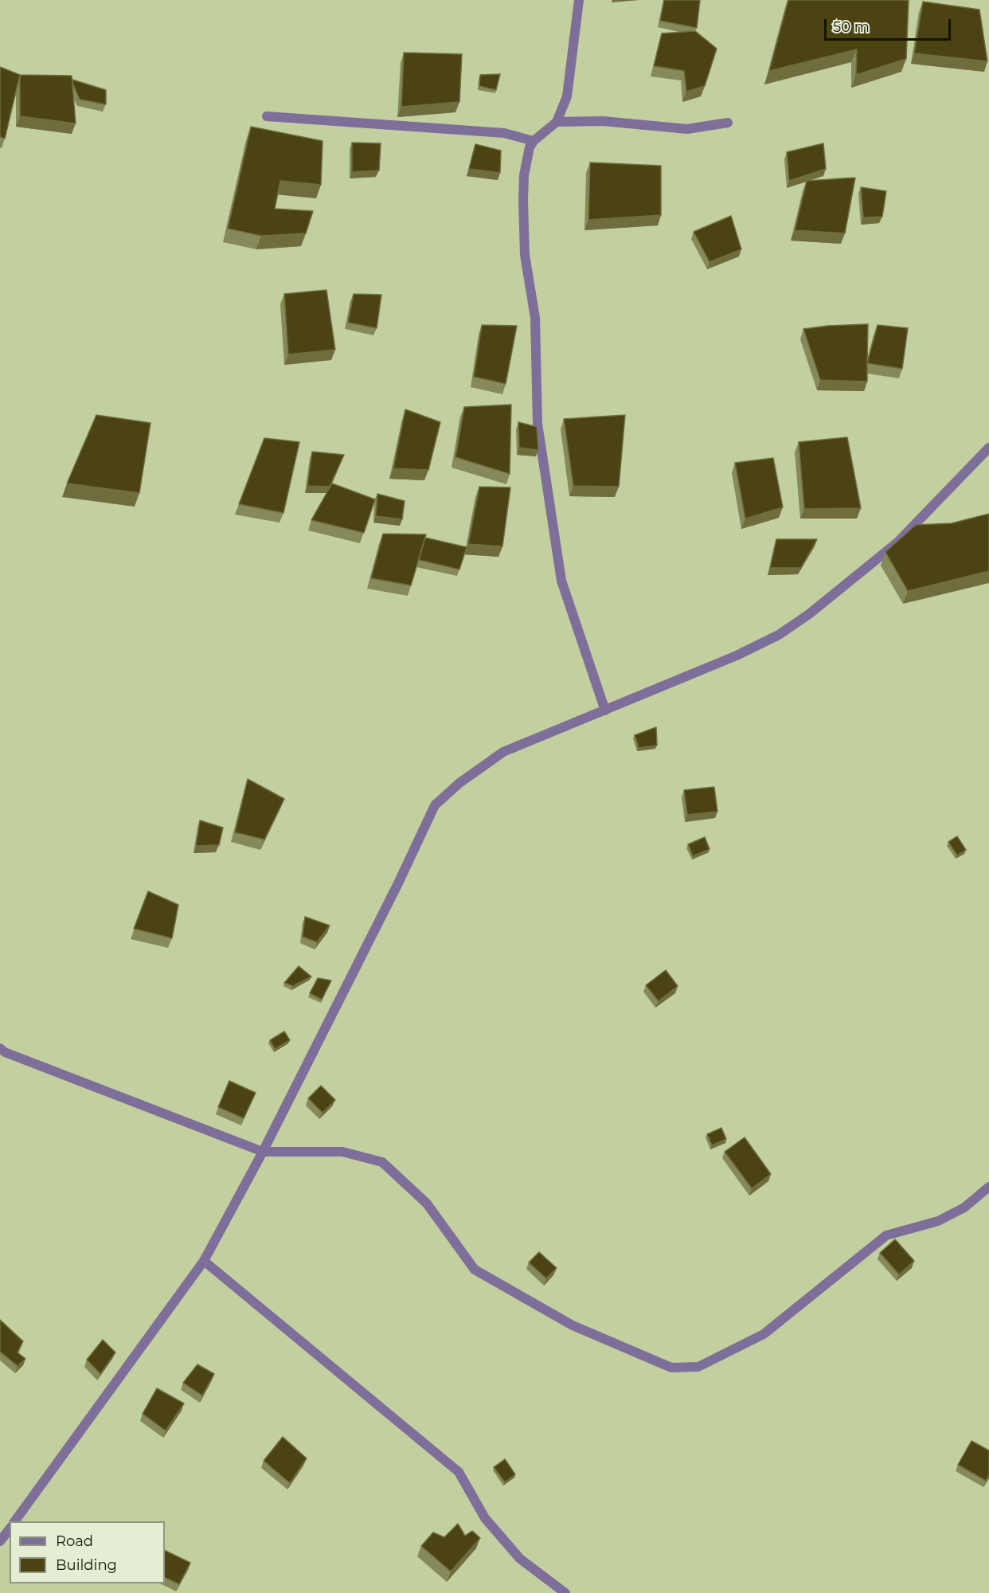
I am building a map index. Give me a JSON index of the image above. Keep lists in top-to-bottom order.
{
  "legend": ["Road", "Building"],
  "scale_bar": "50 m"
}
